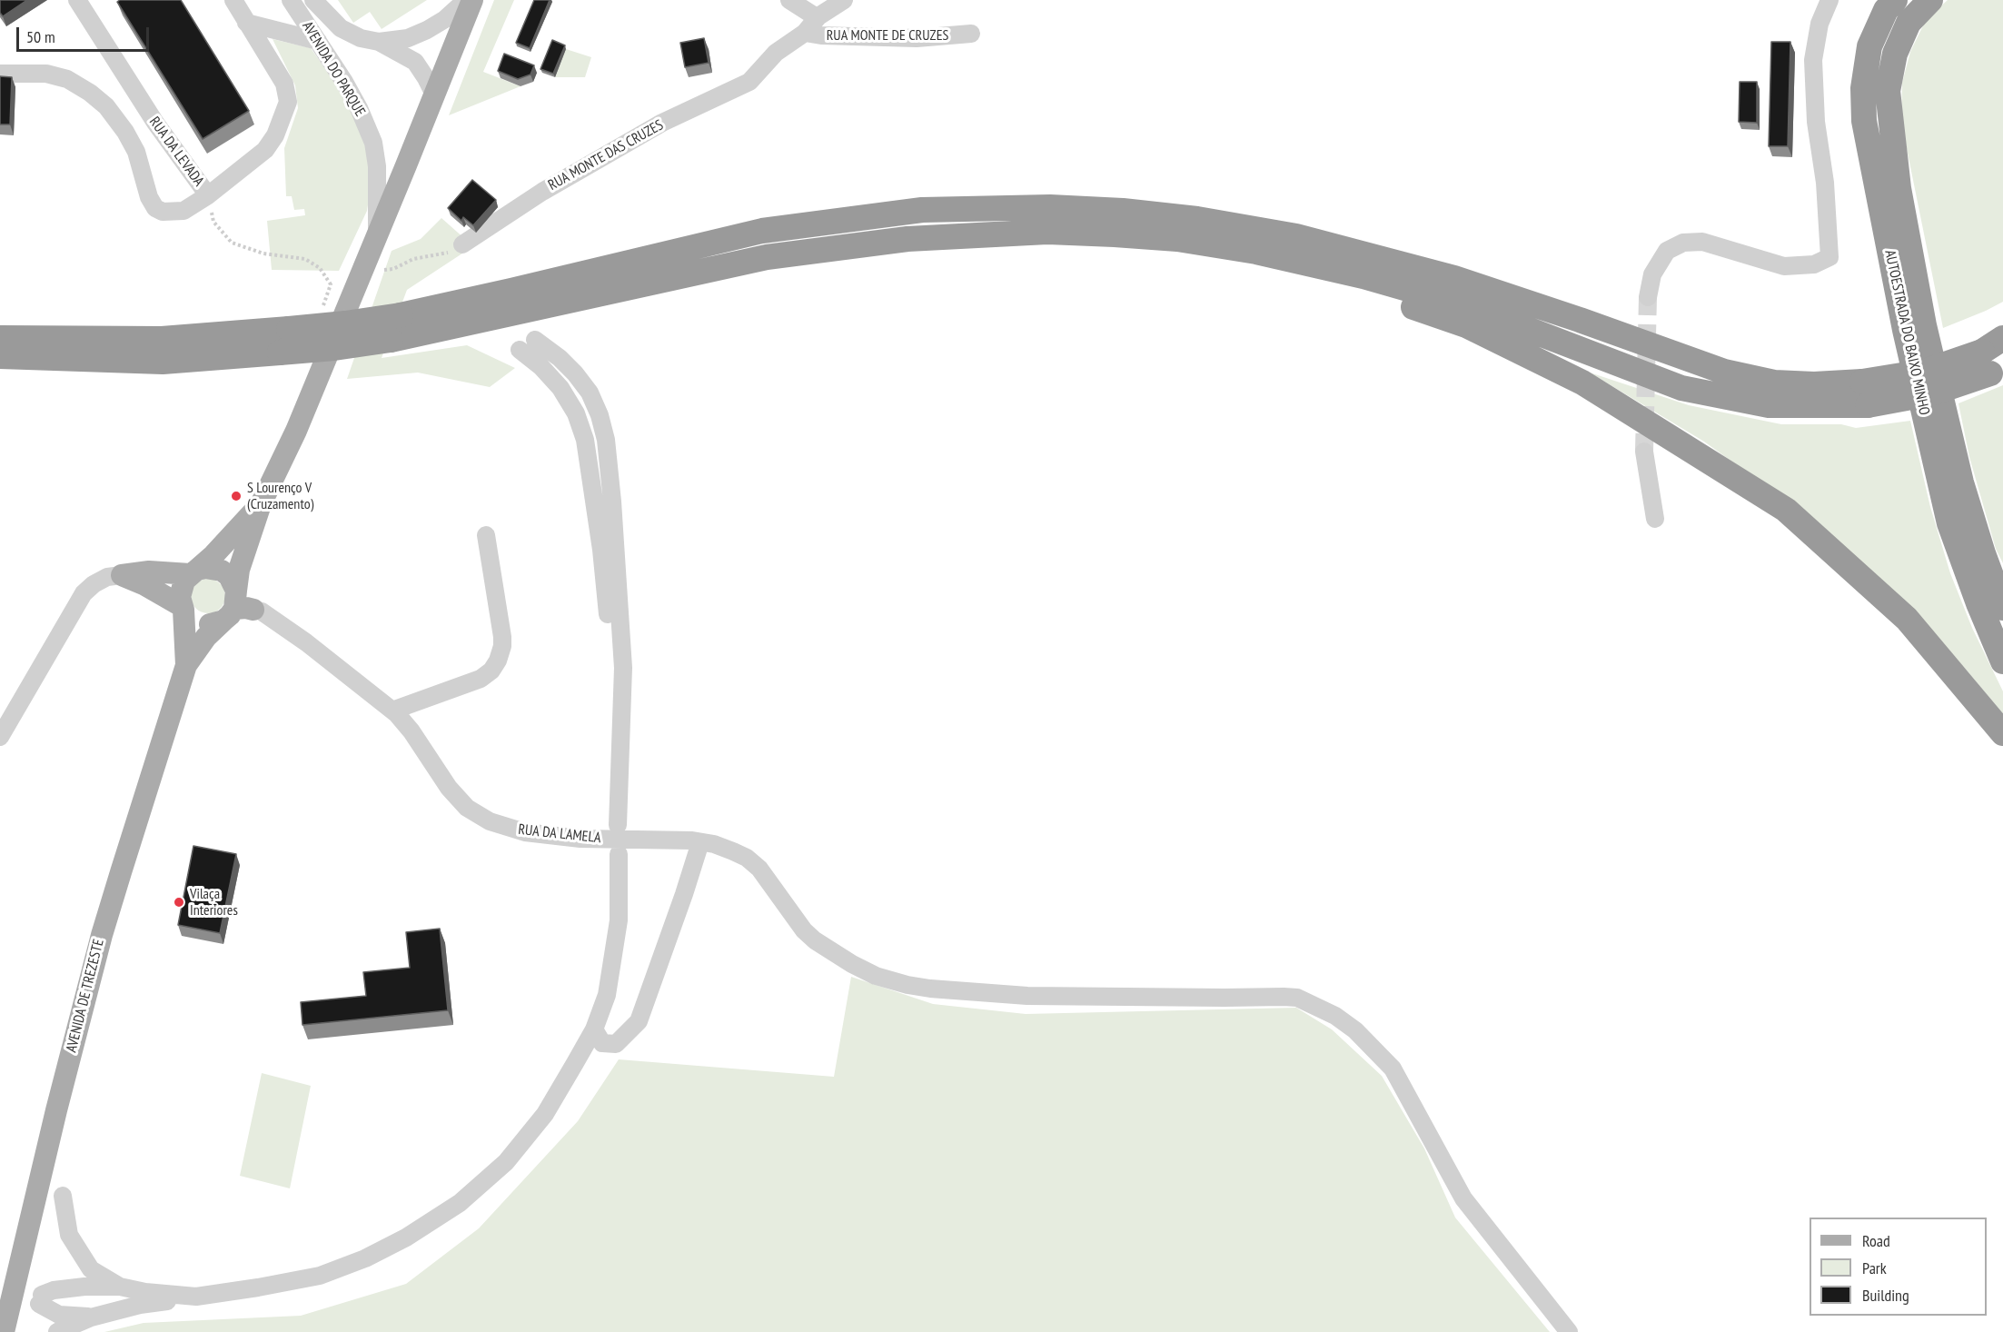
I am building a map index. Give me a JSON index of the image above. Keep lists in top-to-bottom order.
{
  "streets": {
    "highway": ["AUTOESTRADA DO BAIXO MINHO"],
    "main road": ["AVENIDA DE TREZESTE"],
    "street": [
      "RUA MONTE DE CRUZES",
      "AVENIDA DO PARQUE",
      "RUA DA LEVADA",
      "RUA MONTE DAS CRUZES",
      "RUA DA LAMELA"
    ]
  },
  "crossings": [
    ["RUA MONTE DE CRUZES", "RUA MONTE DAS CRUZES"]
  ],
  "places": ["S Lourenço V (Cruzamento)", "Vilaça Interiores"],
  "legend": ["Road", "Park", "Building"],
  "scale_bar": "50 m"
}
